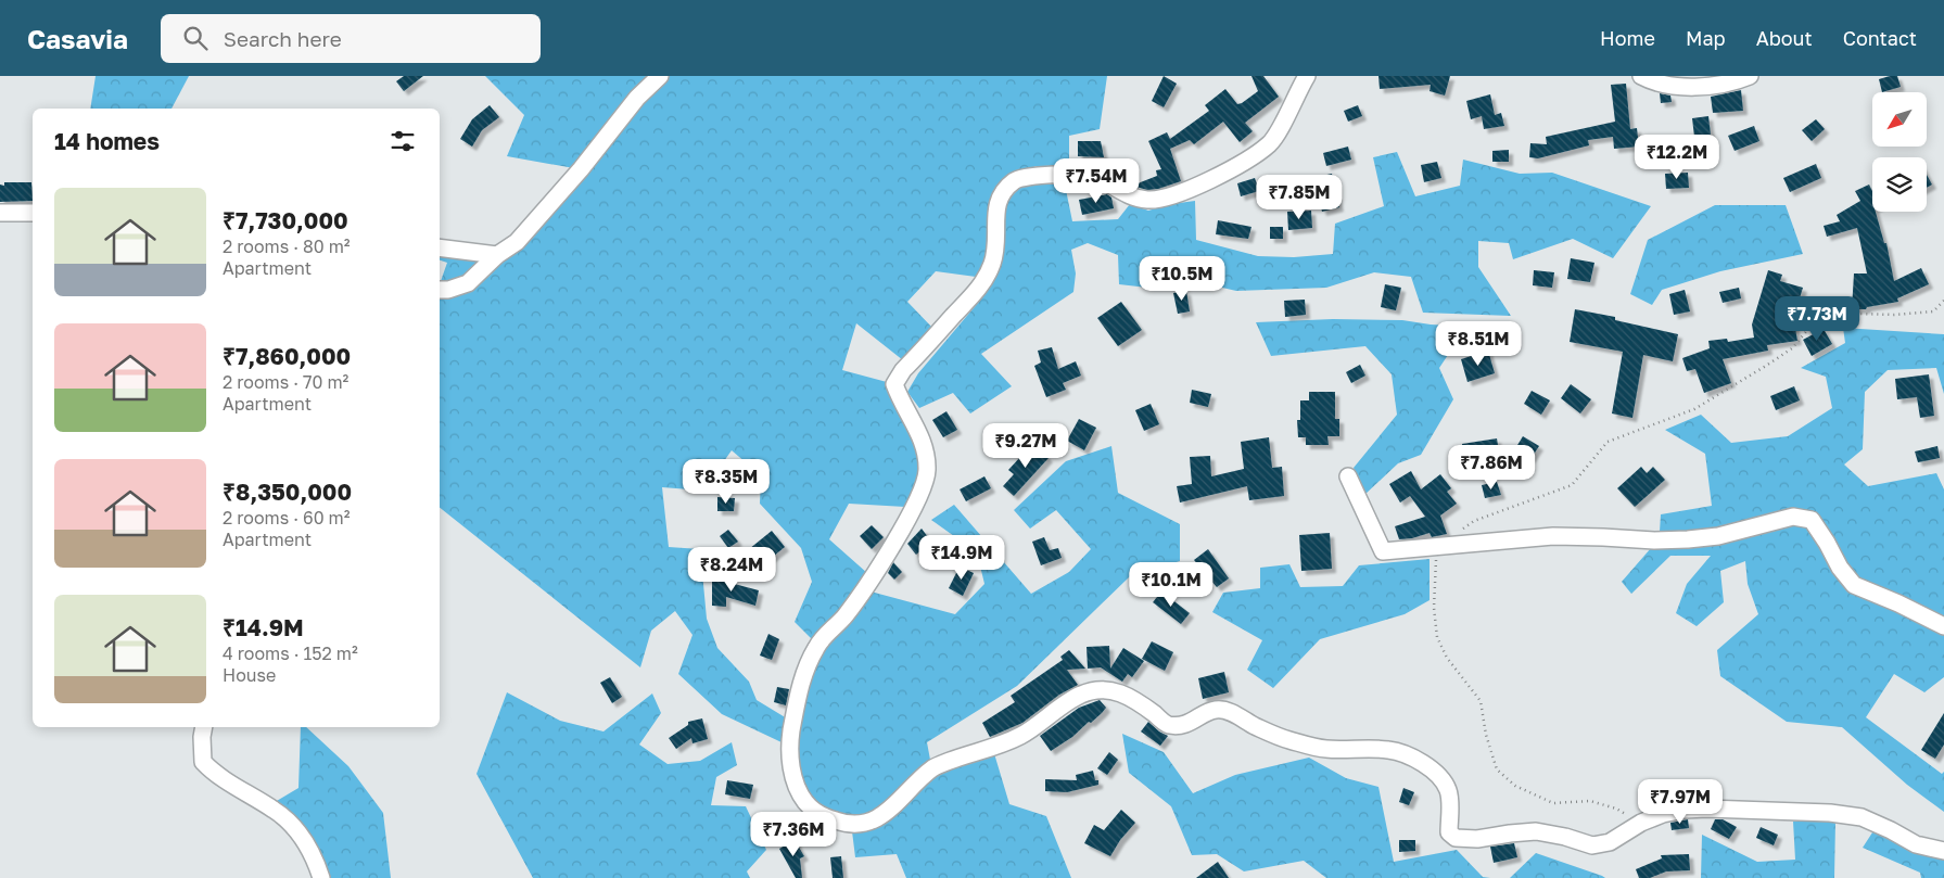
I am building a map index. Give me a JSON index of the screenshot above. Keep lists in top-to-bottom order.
{
  "north": "bottom left",
  "page": {
    "header": "Casavia",
    "search": "Search here",
    "nav": [
      "Home",
      "Map",
      "About",
      "Contact"
    ],
    "heading": "14 homes",
    "price": [
      "₹12.2M",
      "₹7.54M",
      "₹7.85M",
      "₹10.5M",
      "₹7.73M",
      "₹8.51M",
      "₹9.27M",
      "₹7.86M",
      "₹8.35M",
      "₹14.9M",
      "₹8.24M",
      "₹10.1M",
      "₹7.97M",
      "₹7.36M"
    ],
    "list": [
      {
        "name": "₹7,730,000",
        "note": "2 rooms · 80 m² · Apartment"
      },
      {
        "name": "₹7,860,000",
        "note": "2 rooms · 70 m² · Apartment"
      },
      {
        "name": "₹8,350,000",
        "note": "2 rooms · 60 m² · Apartment"
      },
      {
        "name": "₹14.9M",
        "note": "4 rooms · 152 m² · House"
      }
    ]
  }
}
